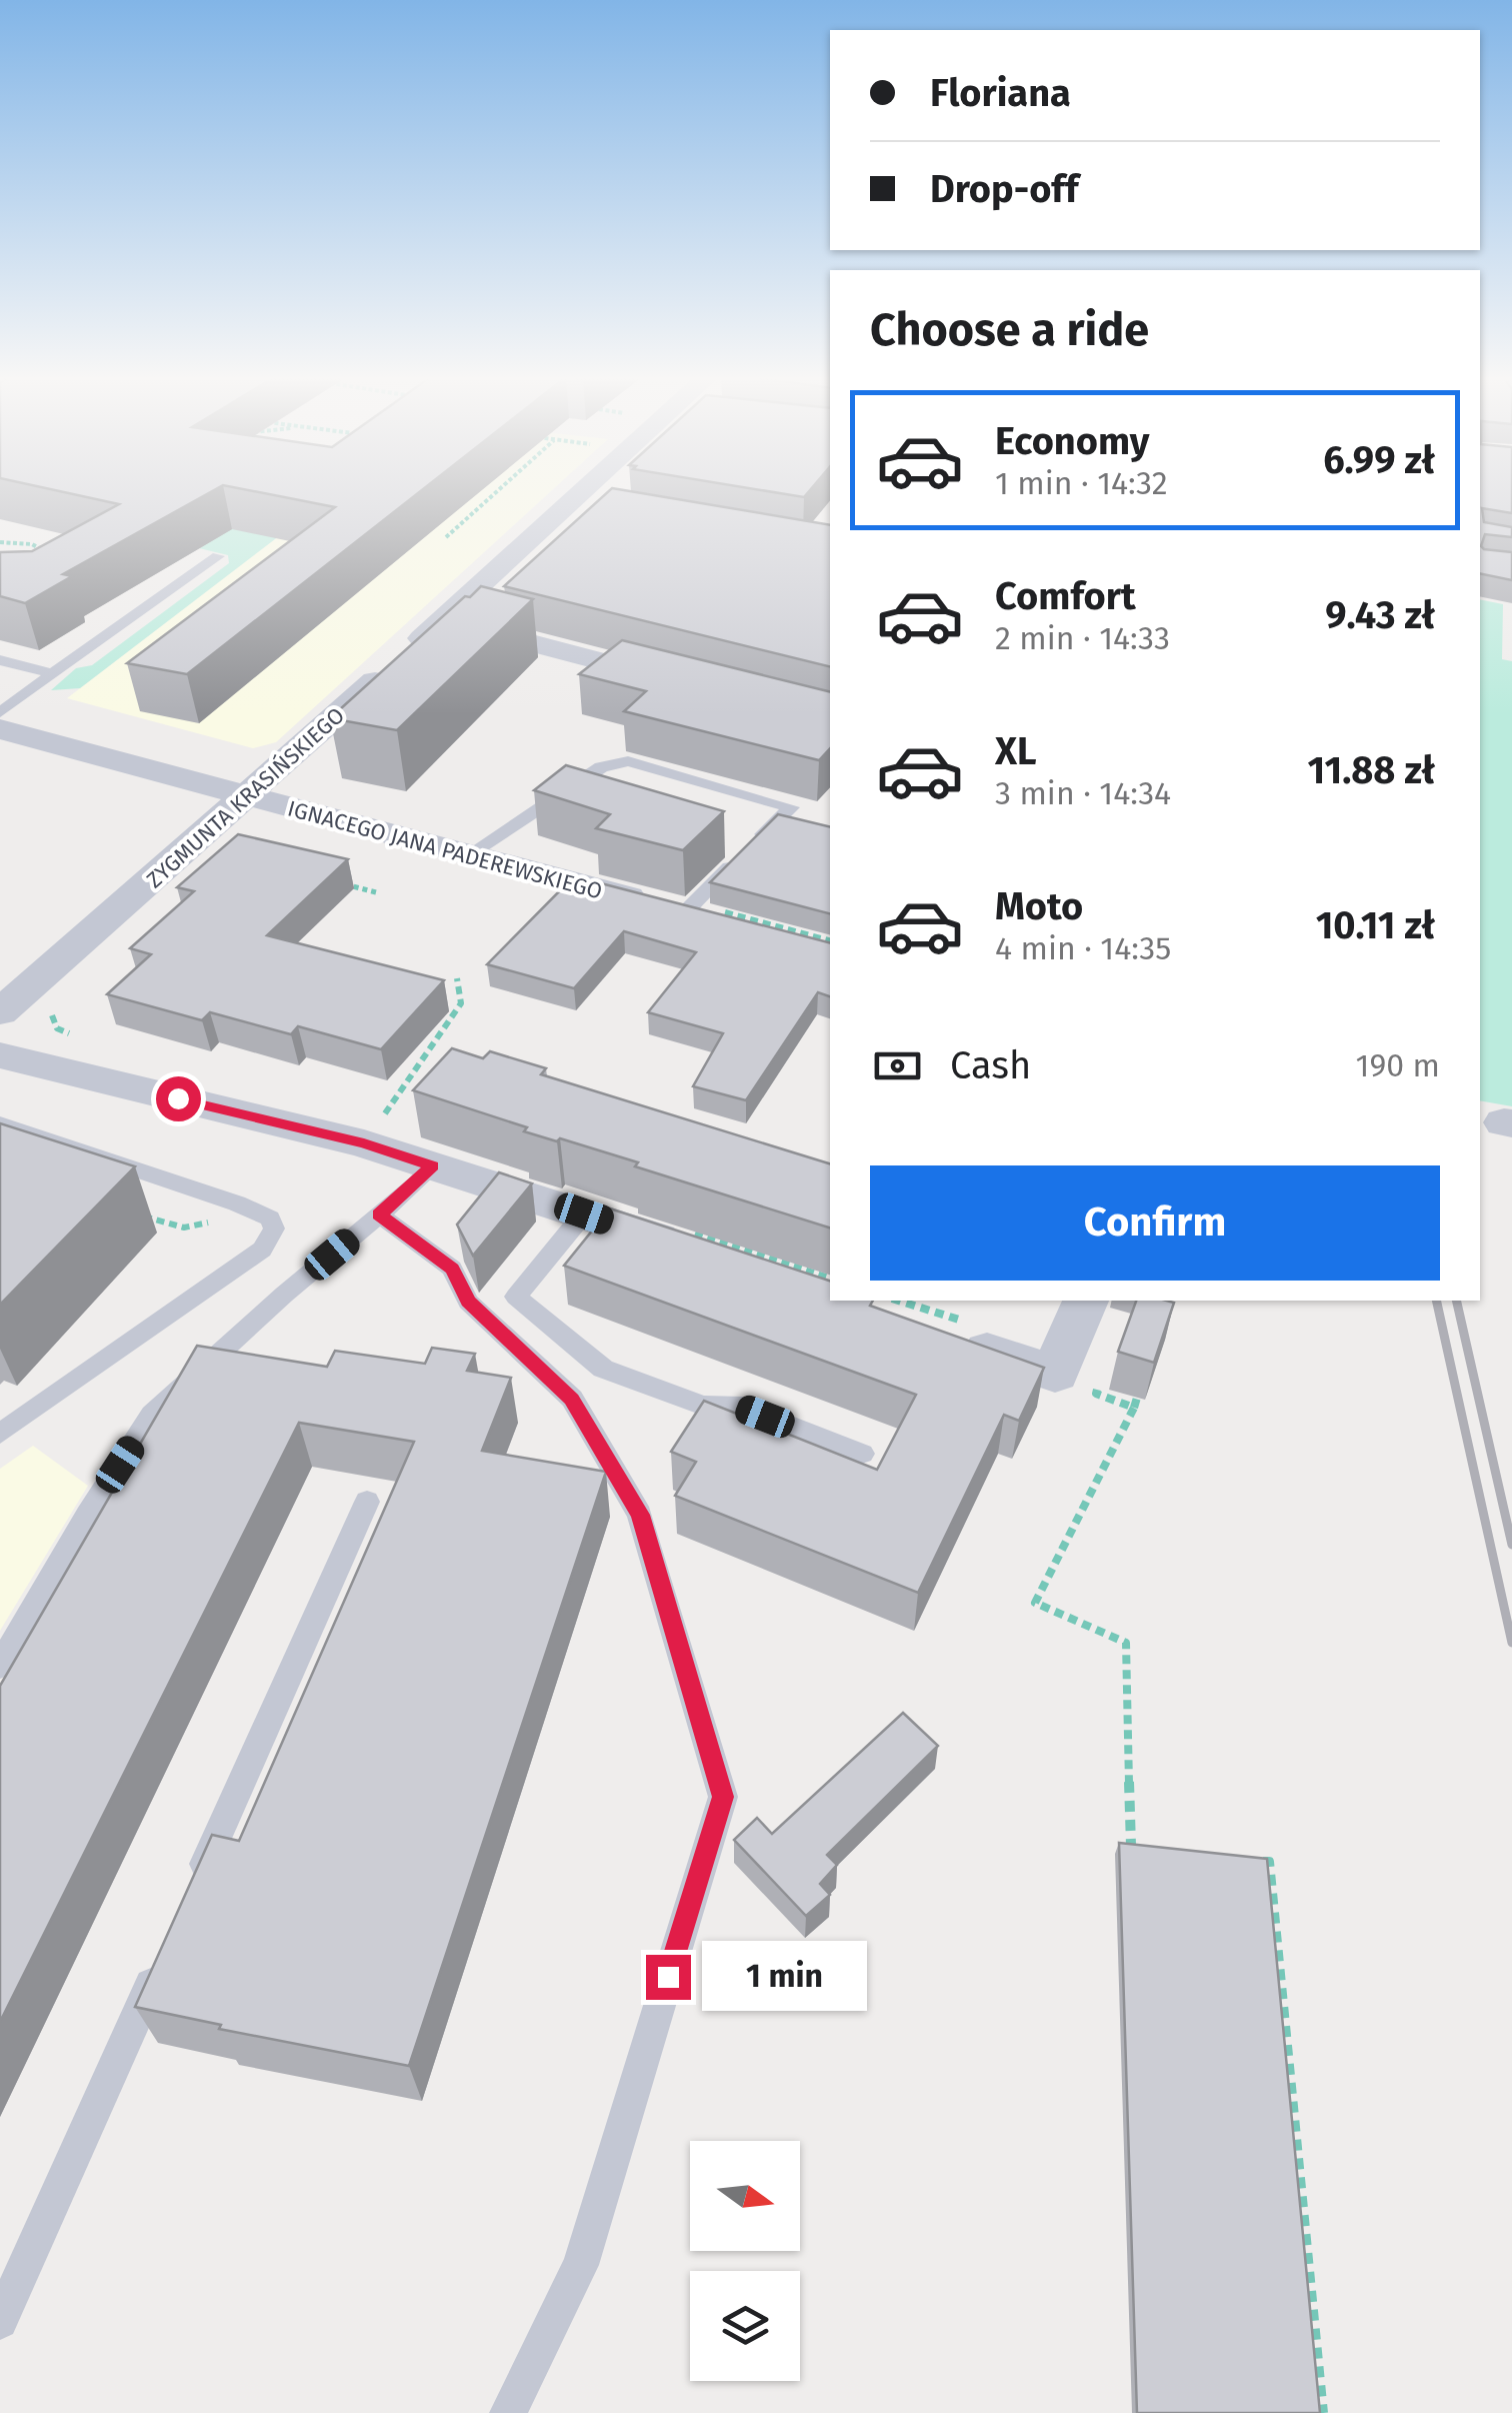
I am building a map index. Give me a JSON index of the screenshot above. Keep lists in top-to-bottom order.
{
  "streets": {
    "street": ["ZYGMUNTA KRASIŃSKIEGO", "IGNACEGO JANA PADEREWSKIEGO"]
  },
  "crossings": [
    ["ZYGMUNTA KRASIŃSKIEGO", "IGNACEGO JANA PADEREWSKIEGO"]
  ],
  "north": "right",
  "page": {
    "banner": ["Floriana", "Drop-off"],
    "heading": "Choose a ride",
    "list": [
      {
        "name": "Economy",
        "note": "1 min · 14:32",
        "value": "6.99 zł"
      },
      {
        "name": "Comfort",
        "note": "2 min · 14:33",
        "value": "9.43 zł"
      },
      {
        "name": "XL",
        "note": "3 min · 14:34",
        "value": "11.88 zł"
      },
      {
        "name": "Moto",
        "note": "4 min · 14:35",
        "value": "10.11 zł"
      }
    ],
    "pay": ["Cash", "190 m"],
    "buttons": "Confirm",
    "bubble": "1 min"
  }
}
